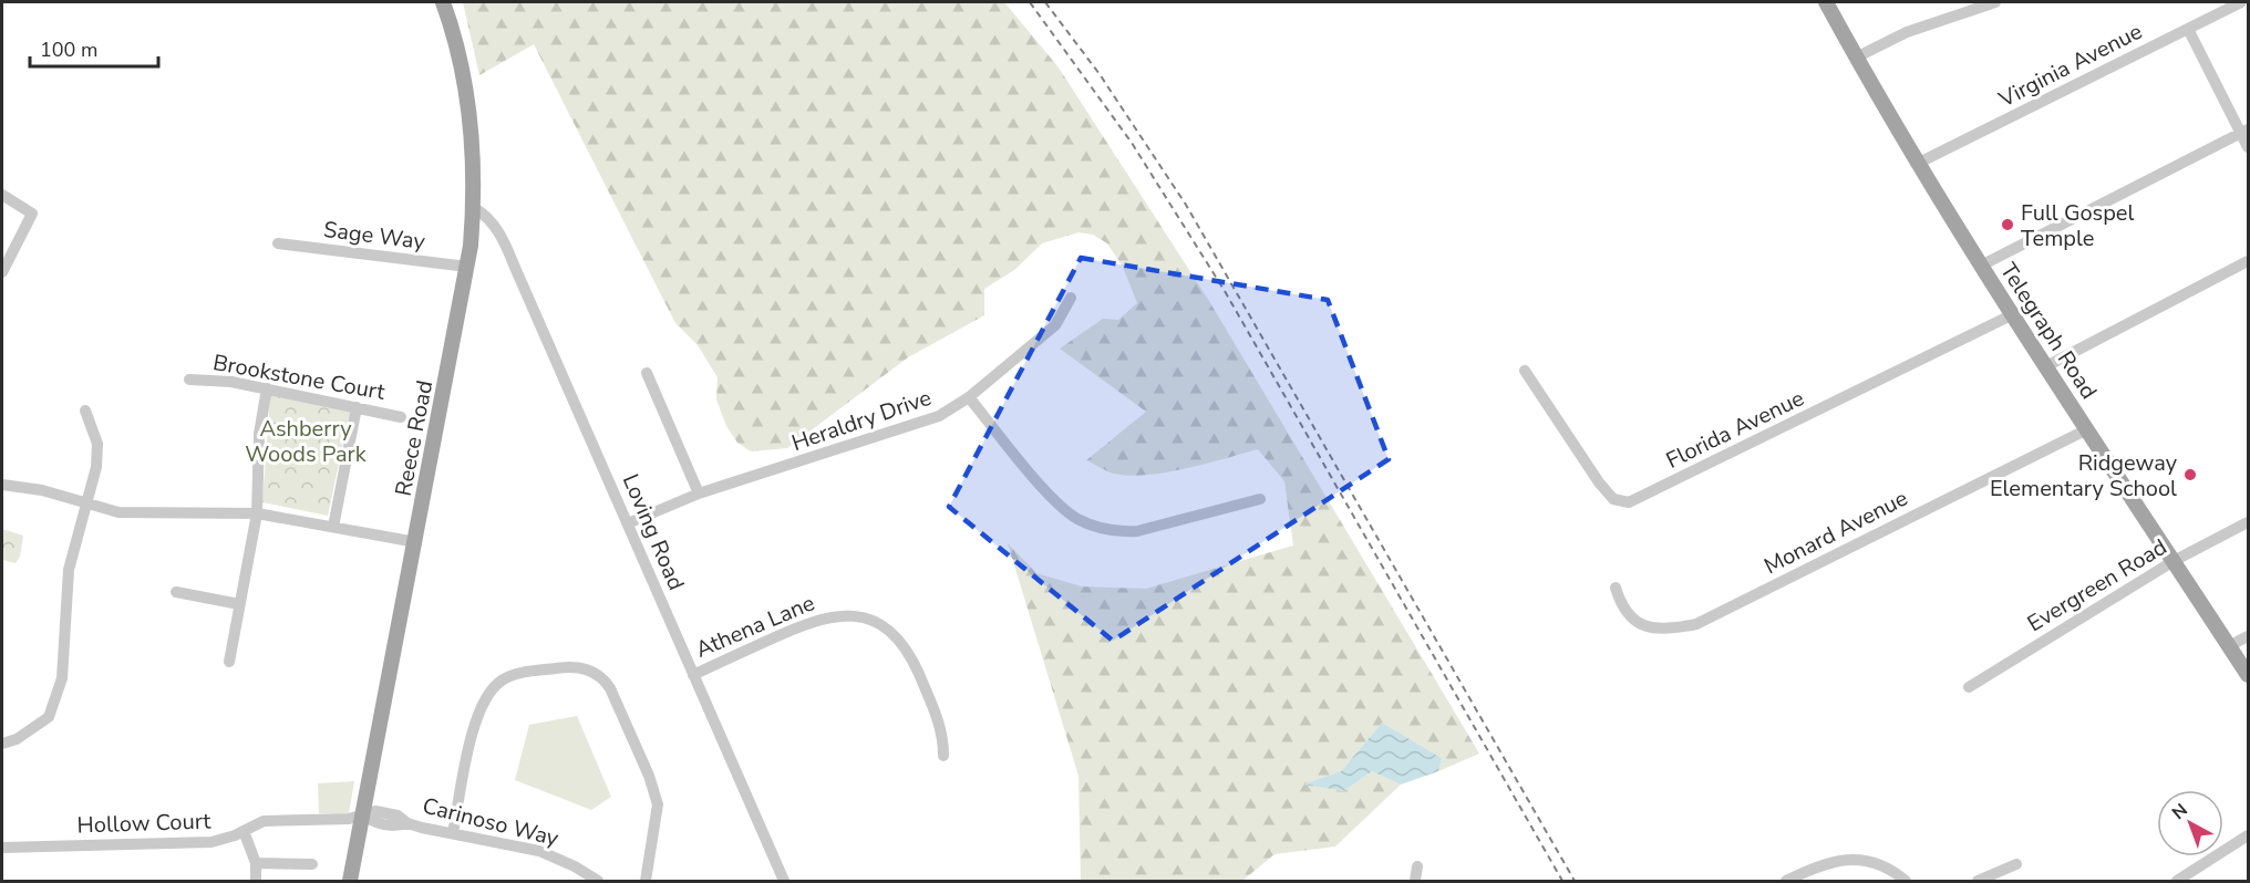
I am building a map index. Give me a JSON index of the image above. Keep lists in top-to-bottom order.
{
  "streets": {
    "main road": ["Telegraph Road", "Reece Road"],
    "street": [
      "Virginia Avenue",
      "Sage Way",
      "Brookstone Court",
      "Heraldry Drive",
      "Florida Avenue",
      "Loving Road",
      "Monard Avenue",
      "Evergreen Road",
      "Athena Lane",
      "Carinoso Way",
      "Hollow Court"
    ]
  },
  "crossings": [
    ["Virginia Avenue", "Telegraph Road"],
    ["Sage Way", "Reece Road"],
    ["Telegraph Road", "Florida Avenue"],
    ["Telegraph Road", "Monard Avenue"],
    ["Telegraph Road", "Evergreen Road"],
    ["Heraldry Drive", "Loving Road"],
    ["Reece Road", "Loving Road"],
    ["Reece Road", "Carinoso Way"],
    ["Reece Road", "Hollow Court"],
    ["Loving Road", "Athena Lane"],
    ["Carinoso Way", "Hollow Court"]
  ],
  "parks": ["Ashberry Woods Park"],
  "places": ["Full Gospel Temple", "Ridgeway Elementary School"],
  "scale_bar": "100 m",
  "north": "top left"
}
